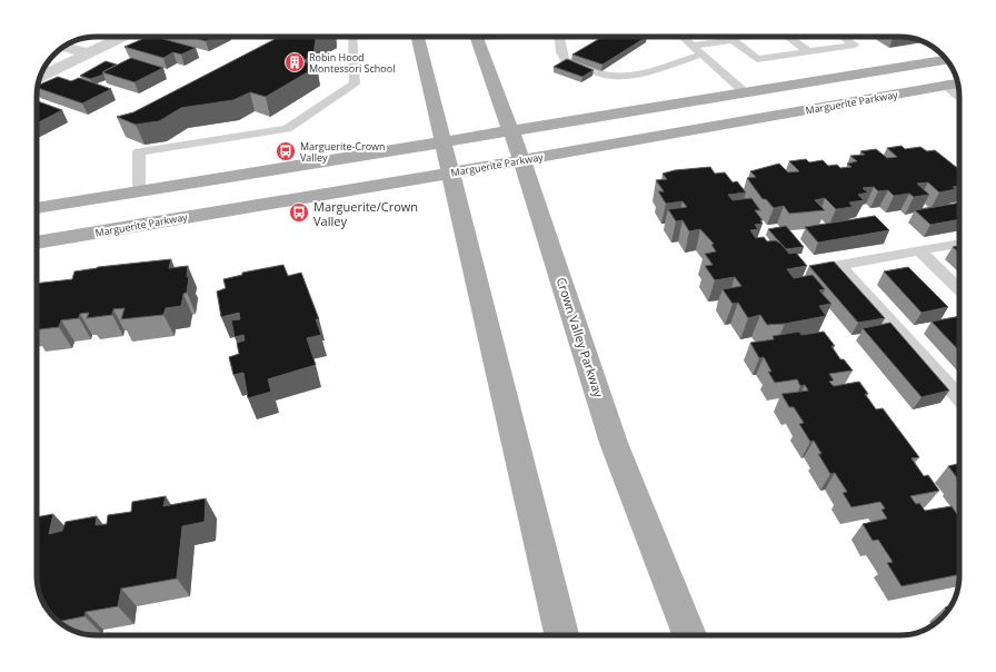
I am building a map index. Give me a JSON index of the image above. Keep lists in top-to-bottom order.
{
  "streets": {
    "main road": ["Marguerite Parkway", "Crown Valley Parkway"]
  },
  "crossings": [
    ["Marguerite Parkway", "Crown Valley Parkway"]
  ],
  "places": {
    "building": ["Robin Hood Montessori School"],
    "bus stop": ["Marguerite-Crown Valley", "Marguerite/Crown Valley"]
  }
}
